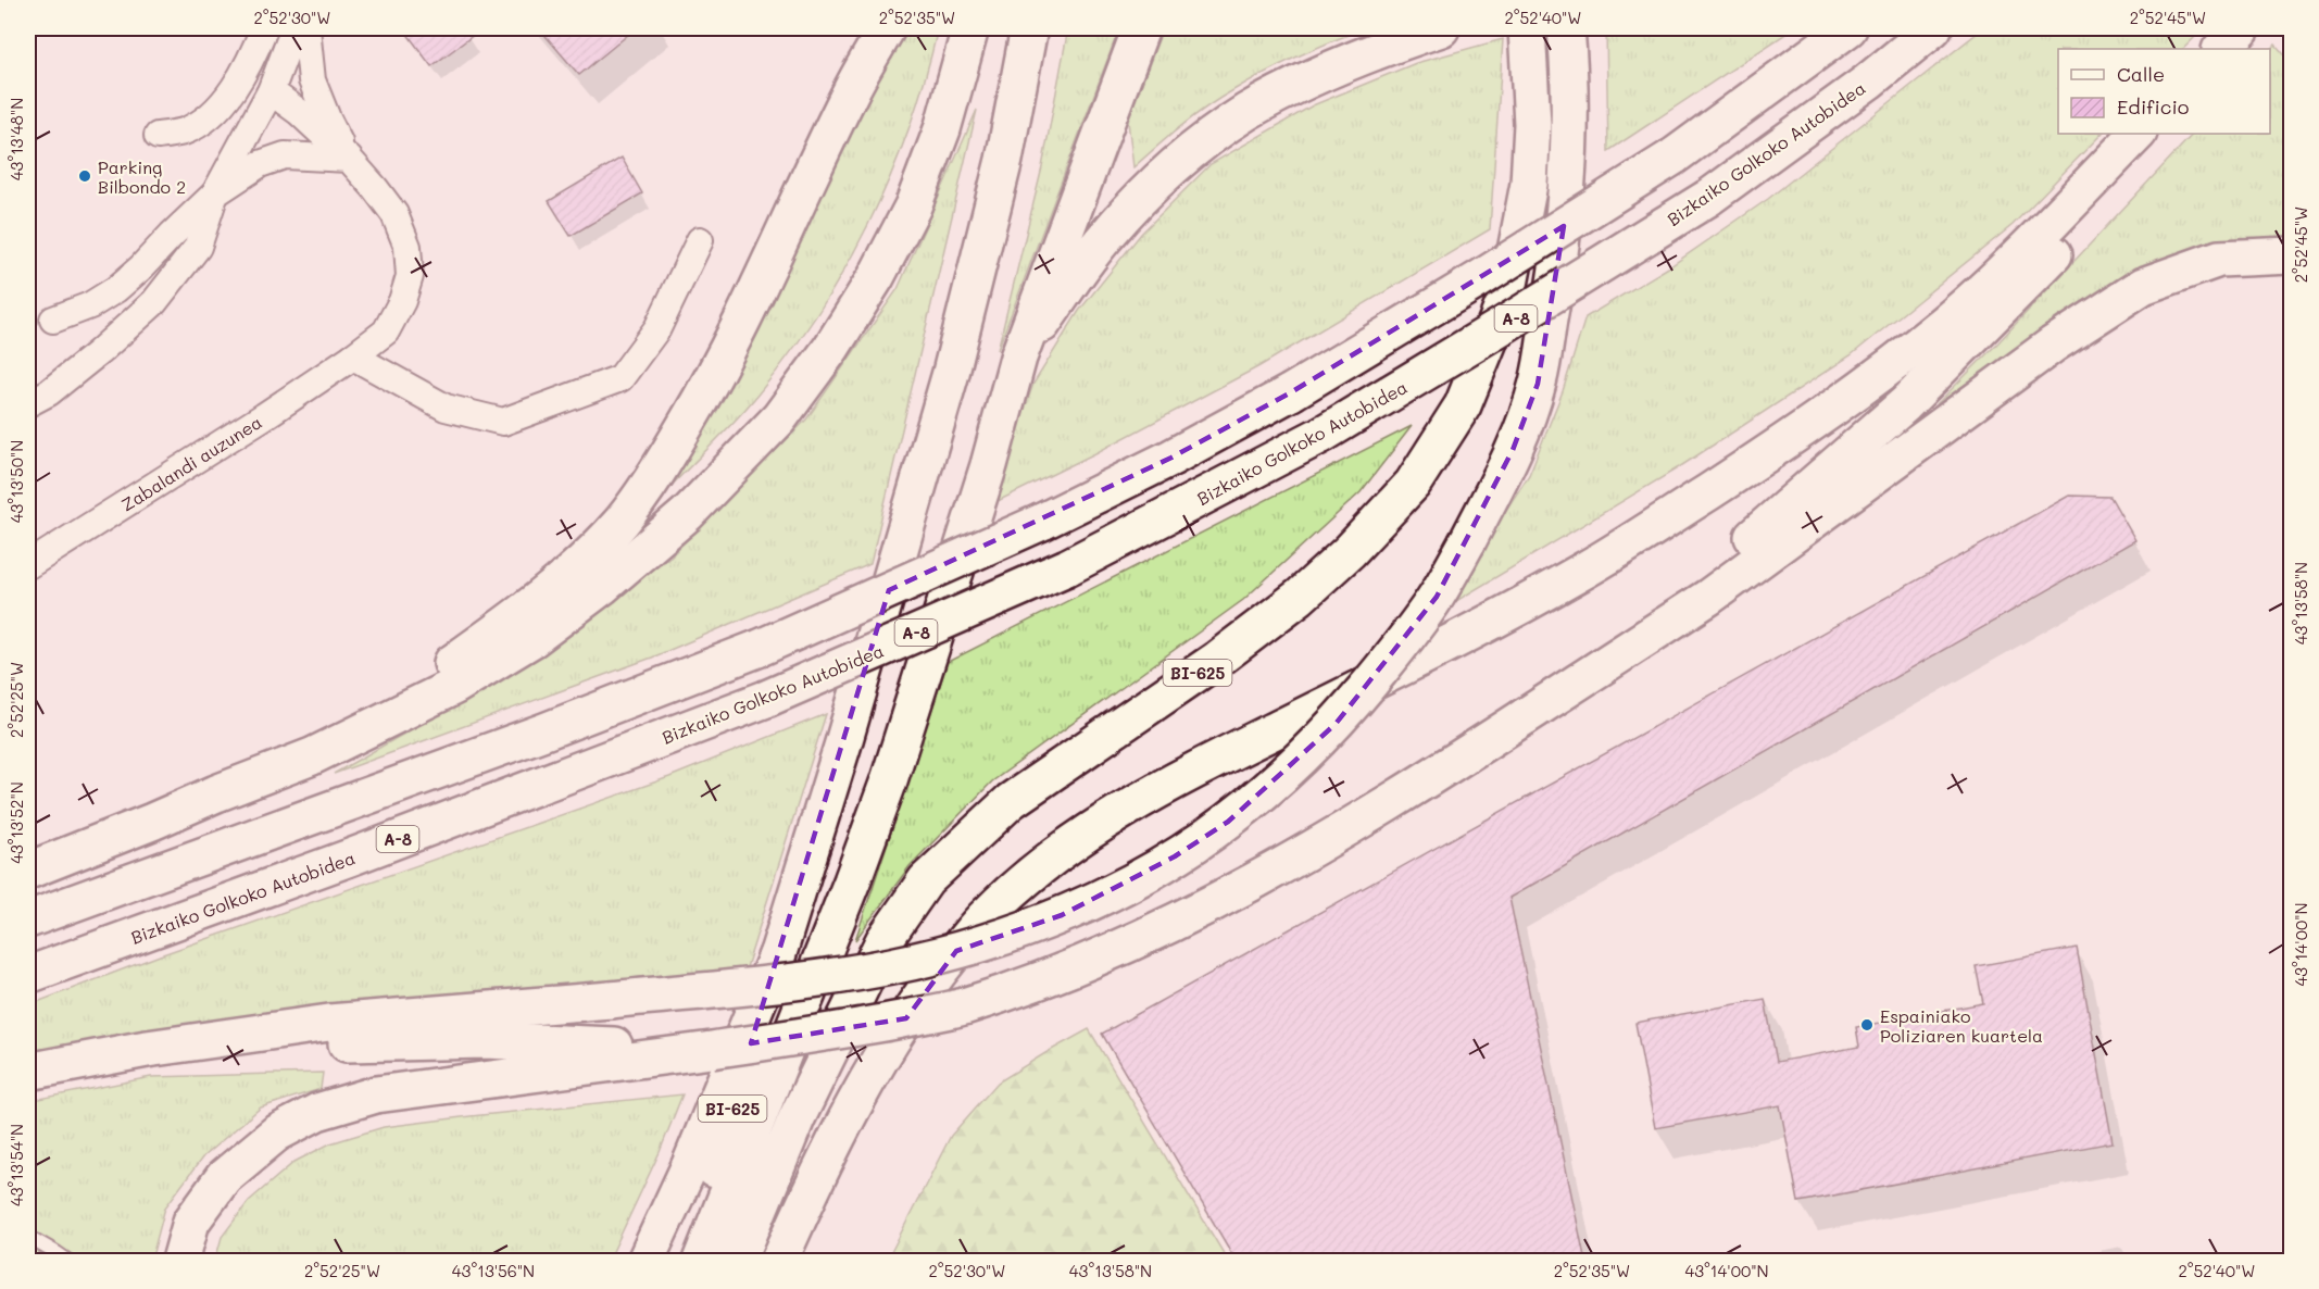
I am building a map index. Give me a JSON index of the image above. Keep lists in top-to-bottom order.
{
  "streets": {
    "main road": ["Bizkaiko Golkoko Autobidea", "A-8", "BI-625"],
    "street": ["Zabalandi auzunea"]
  },
  "places": ["Parking Bilbondo 2", "Espainiako Poliziaren kuartela"],
  "legend": ["Calle", "Edificio"],
  "coordinates": [
    "2°52'30\"W",
    "2°52'35\"W",
    "2°52'40\"W",
    "2°52'45\"W",
    "43°13'48\"N",
    "43°13'50\"N",
    "43°13'58\"N",
    "2°52'25\"W",
    "43°13'52\"N",
    "43°14'00\"N",
    "43°13'54\"N",
    "43°13'56\"N"
  ]
}
